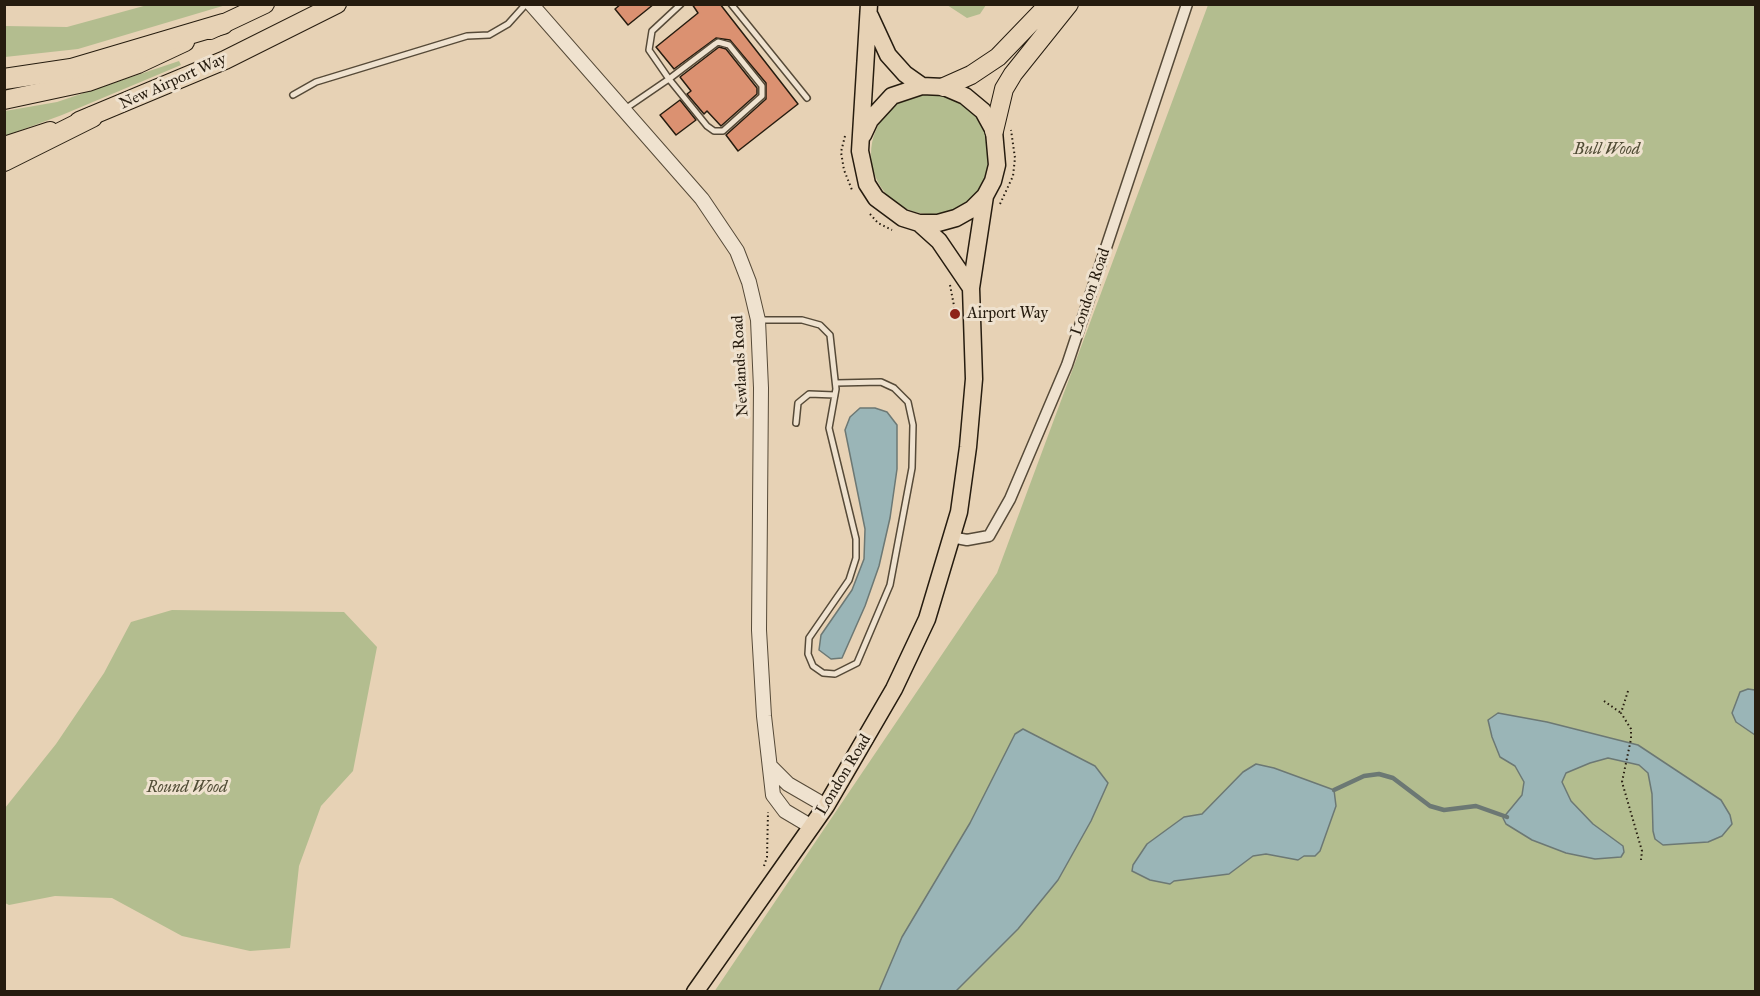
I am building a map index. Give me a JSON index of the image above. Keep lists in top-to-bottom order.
{
  "streets": {
    "highway": ["New Airport Way"],
    "main road": ["London Road"],
    "street": ["Newlands Road"]
  },
  "parks": ["Bull Wood", "Round Wood"],
  "places": ["Airport Way"]
}
